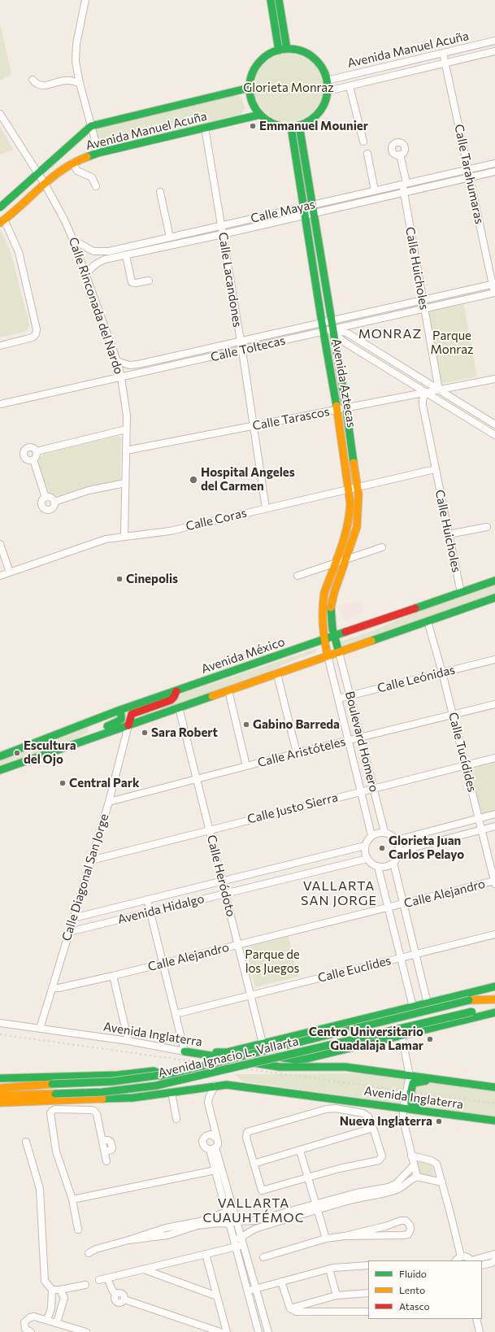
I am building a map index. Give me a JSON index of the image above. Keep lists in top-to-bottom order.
{
  "streets": {
    "street": [
      "Avenida Manuel Acuña",
      "Calle Tarahumaras",
      "Calle Mayas",
      "Calle Huicholes",
      "Calle Lacandones",
      "Calle Rinconada del Nardo",
      "Calle Toltecas",
      "Avenida Aztecas",
      "Calle Tarascos",
      "Calle Coras",
      "Avenida México",
      "Calle Leónidas",
      "Boulevard Homero",
      "Calle Aristóteles",
      "Calle Tucídides",
      "Calle Justo Sierra",
      "Calle Heródoto",
      "Calle Diagonal San Jorge",
      "Calle Alejandro",
      "Avenida Hidalgo",
      "Calle Euclides",
      "Avenida Inglaterra",
      "Avenida Ignacio L. Vallarta"
    ]
  },
  "crossings": [
    ["Avenida Manuel Acuña", "Calle Tarahumaras"],
    ["Avenida Manuel Acuña", "Calle Lacandones"],
    ["Avenida Manuel Acuña", "Calle Rinconada del Nardo"],
    ["Avenida Manuel Acuña", "Avenida Aztecas"],
    ["Calle Tarahumaras", "Calle Mayas"],
    ["Calle Tarahumaras", "Calle Toltecas"],
    ["Calle Mayas", "Calle Huicholes"],
    ["Calle Mayas", "Calle Lacandones"],
    ["Calle Mayas", "Calle Rinconada del Nardo"],
    ["Calle Mayas", "Avenida Aztecas"],
    ["Calle Huicholes", "Calle Toltecas"],
    ["Calle Huicholes", "Calle Tarascos"],
    ["Calle Huicholes", "Calle Coras"],
    ["Calle Huicholes", "Avenida México"],
    ["Calle Lacandones", "Calle Toltecas"],
    ["Calle Lacandones", "Calle Tarascos"],
    ["Calle Lacandones", "Calle Coras"],
    ["Calle Rinconada del Nardo", "Calle Toltecas"],
    ["Calle Rinconada del Nardo", "Calle Tarascos"],
    ["Calle Rinconada del Nardo", "Calle Coras"],
    ["Calle Toltecas", "Avenida Aztecas"],
    ["Avenida Aztecas", "Calle Tarascos"],
    ["Avenida Aztecas", "Calle Coras"],
    ["Avenida Aztecas", "Avenida México"],
    ["Avenida Aztecas", "Boulevard Homero"],
    ["Calle Leónidas", "Boulevard Homero"],
    ["Calle Leónidas", "Calle Tucídides"],
    ["Boulevard Homero", "Calle Aristóteles"],
    ["Boulevard Homero", "Calle Justo Sierra"],
    ["Boulevard Homero", "Avenida Hidalgo"],
    ["Calle Aristóteles", "Calle Tucídides"],
    ["Calle Aristóteles", "Calle Heródoto"],
    ["Calle Aristóteles", "Calle Diagonal San Jorge"],
    ["Calle Tucídides", "Calle Justo Sierra"],
    ["Calle Tucídides", "Calle Alejandro"],
    ["Calle Justo Sierra", "Calle Heródoto"],
    ["Calle Justo Sierra", "Calle Diagonal San Jorge"],
    ["Calle Heródoto", "Calle Alejandro"],
    ["Calle Heródoto", "Avenida Hidalgo"],
    ["Calle Heródoto", "Calle Euclides"],
    ["Calle Heródoto", "Avenida Ignacio L. Vallarta"],
    ["Calle Diagonal San Jorge", "Calle Alejandro"],
    ["Calle Diagonal San Jorge", "Avenida Hidalgo"],
    ["Calle Diagonal San Jorge", "Avenida Inglaterra"],
    ["Avenida Inglaterra", "Avenida Ignacio L. Vallarta"]
  ],
  "districts": ["MONRAZ", "VALLARTA SAN JORGE", "VALLARTA CUAUHTÉMOC"],
  "parks": ["Glorieta Monraz", "Parque Monraz", "Parque de los Juegos"],
  "places": [
    "Emmanuel Mounier",
    "Hospital Angeles del Carmen",
    "Cinepolis",
    "Gabino Barreda",
    "Sara Robert",
    "Escultura del Ojo",
    "Central Park",
    "Glorieta Juan Carlos Pelayo",
    "Centro Universitario Guadalaja Lamar",
    "Nueva Inglaterra"
  ],
  "legend": ["Fluido", "Lento", "Atasco"]
}
